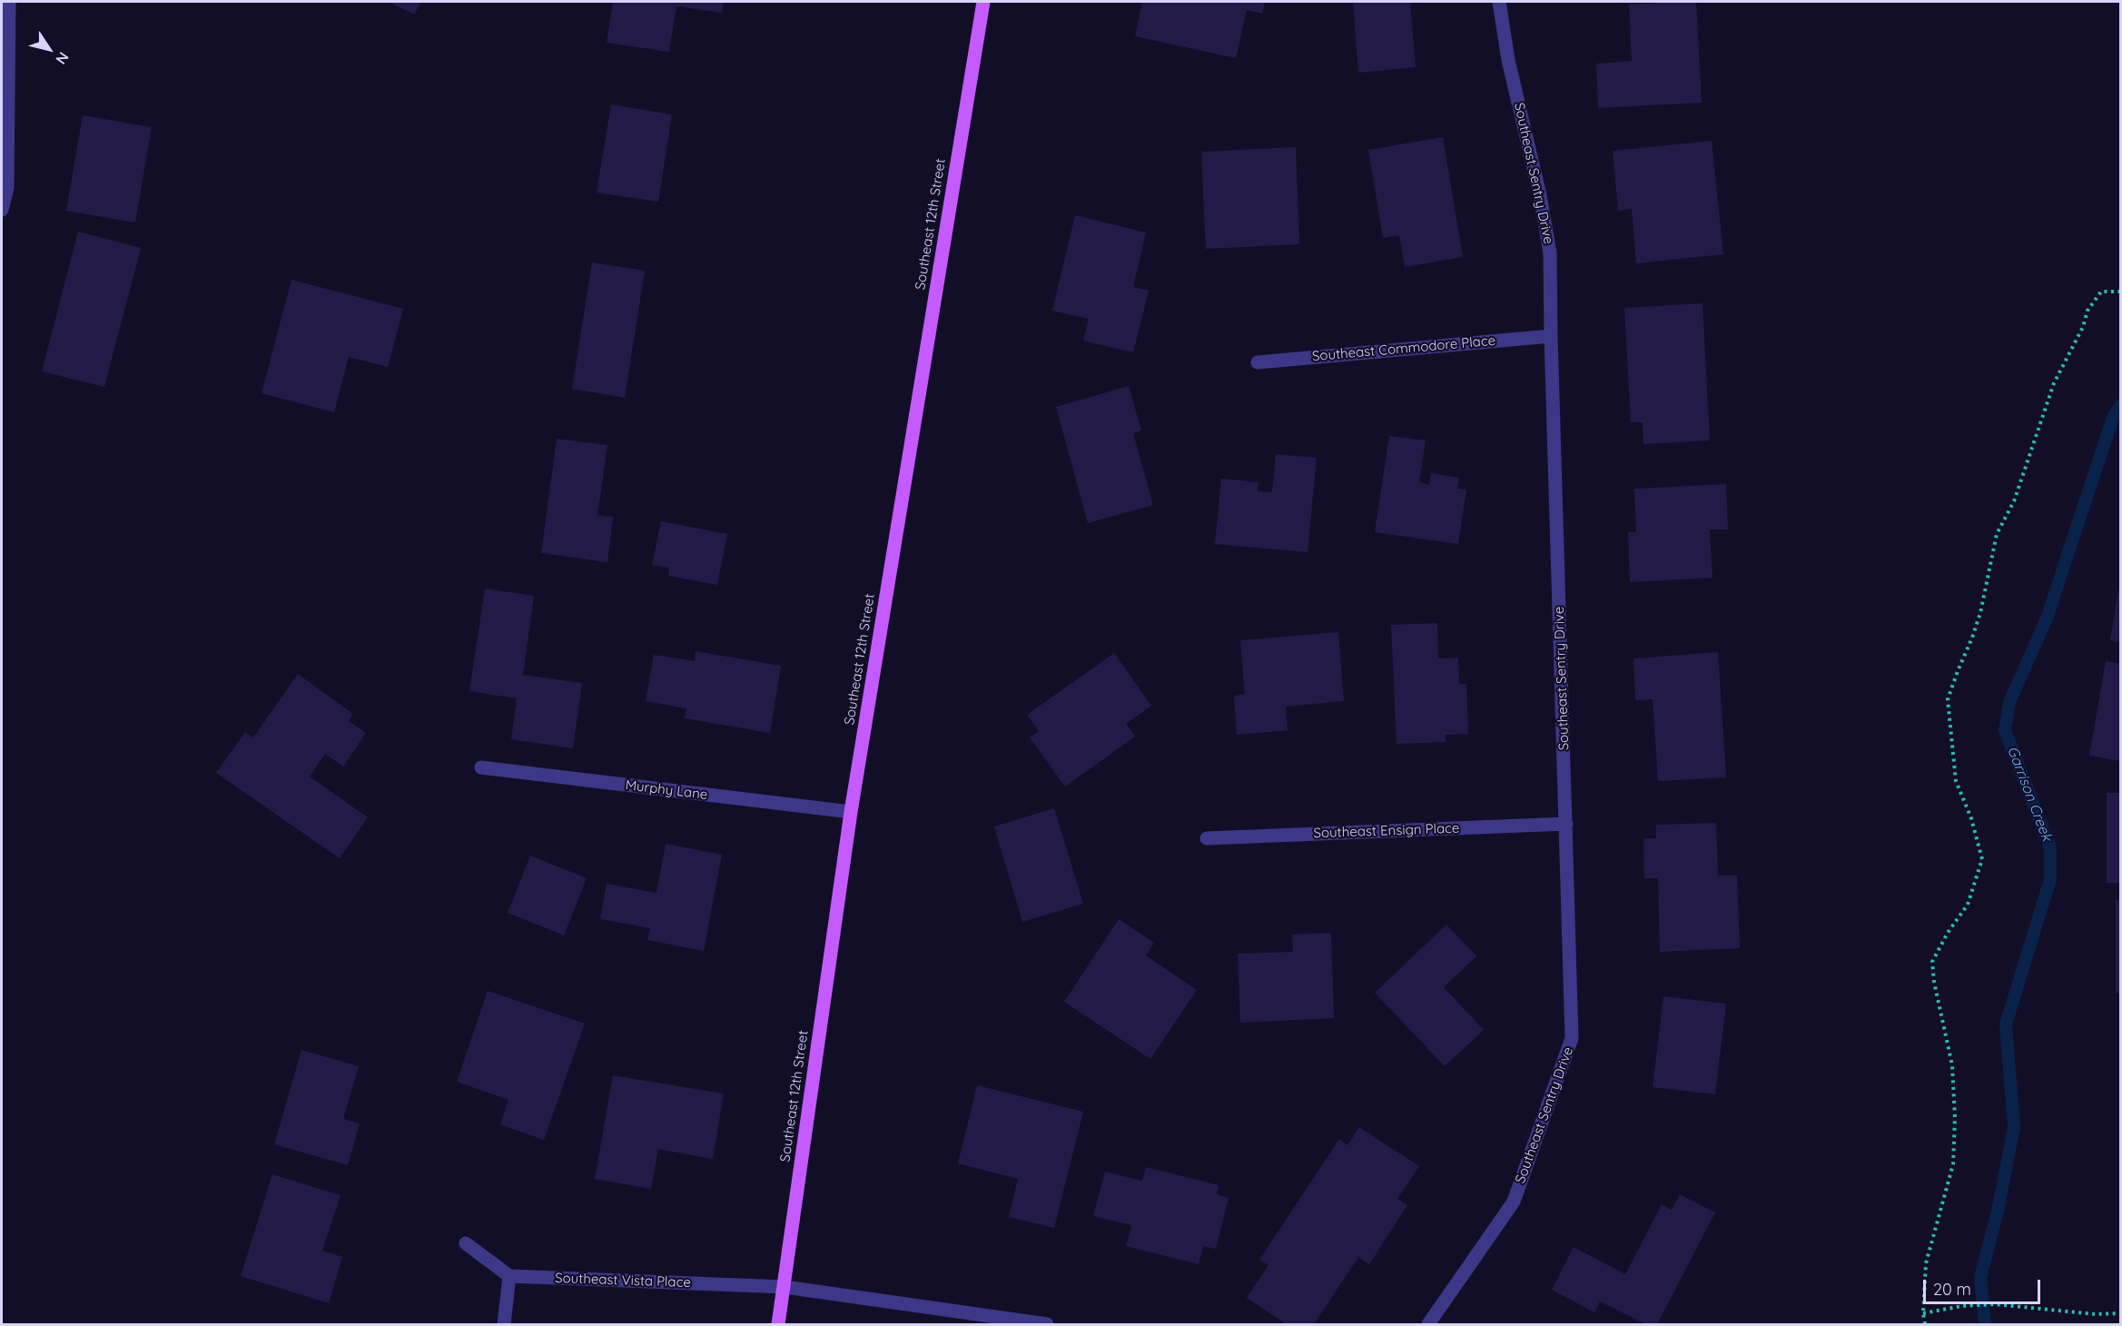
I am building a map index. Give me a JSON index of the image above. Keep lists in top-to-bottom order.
{
  "streets": {
    "main road": ["Southeast 12th Street"],
    "street": [
      "Southeast Sentry Drive",
      "Southeast Commodore Place",
      "Murphy Lane",
      "Southeast Ensign Place",
      "Southeast Vista Place"
    ]
  },
  "crossings": [
    ["Southeast Sentry Drive", "Southeast Commodore Place"],
    ["Southeast Sentry Drive", "Southeast Ensign Place"],
    ["Southeast 12th Street", "Murphy Lane"],
    ["Southeast 12th Street", "Southeast Vista Place"]
  ],
  "water": ["Garrison Creek"],
  "scale_bar": "20 m",
  "north": "bottom right"
}
